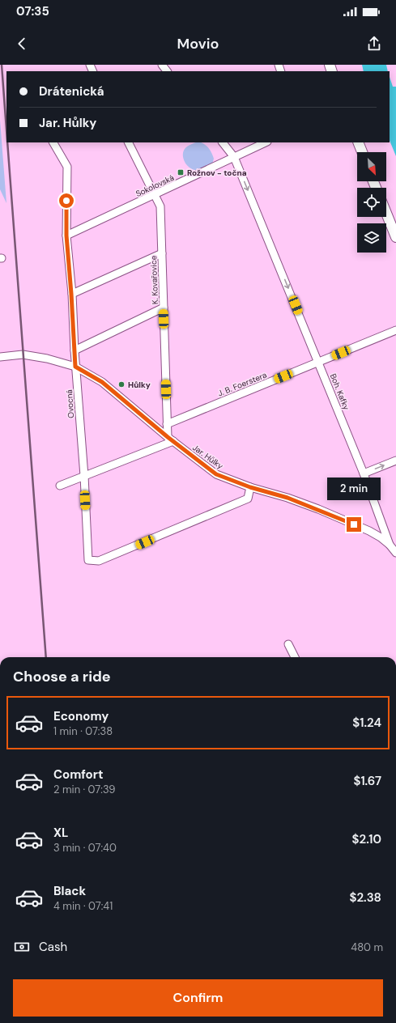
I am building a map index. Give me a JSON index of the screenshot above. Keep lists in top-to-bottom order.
{
  "streets": {
    "street": [
      "Sokolovská",
      "K. Kovařovice",
      "J. B. Foerstera",
      "Boh. Kafky",
      "Ovocná",
      "Jar. Hůlky"
    ]
  },
  "crossings": [
    ["Sokolovská", "K. Kovařovice"],
    ["Sokolovská", "Boh. Kafky"],
    ["Sokolovská", "Ovocná"],
    ["K. Kovařovice", "J. B. Foerstera"],
    ["K. Kovařovice", "Jar. Hůlky"],
    ["J. B. Foerstera", "Boh. Kafky"],
    ["Boh. Kafky", "Jar. Hůlky"],
    ["Ovocná", "Jar. Hůlky"]
  ],
  "one_way": ["Boh. Kafky"],
  "places": {
    "transit": ["Rožnov - točna"],
    "other": ["Hůlky"]
  },
  "north": "bottom right",
  "page": {
    "status": "07:35",
    "header": "Movio",
    "banner": ["Drátenická", "Jar. Hůlky"],
    "bubble": "2 min",
    "heading": "Choose a ride",
    "list": [
      {
        "name": "Economy",
        "note": "1 min · 07:38",
        "value": "$1.24"
      },
      {
        "name": "Comfort",
        "note": "2 min · 07:39",
        "value": "$1.67"
      },
      {
        "name": "XL",
        "note": "3 min · 07:40",
        "value": "$2.10"
      },
      {
        "name": "Black",
        "note": "4 min · 07:41",
        "value": "$2.38"
      }
    ],
    "pay": ["Cash", "480 m"],
    "buttons": "Confirm"
  }
}
